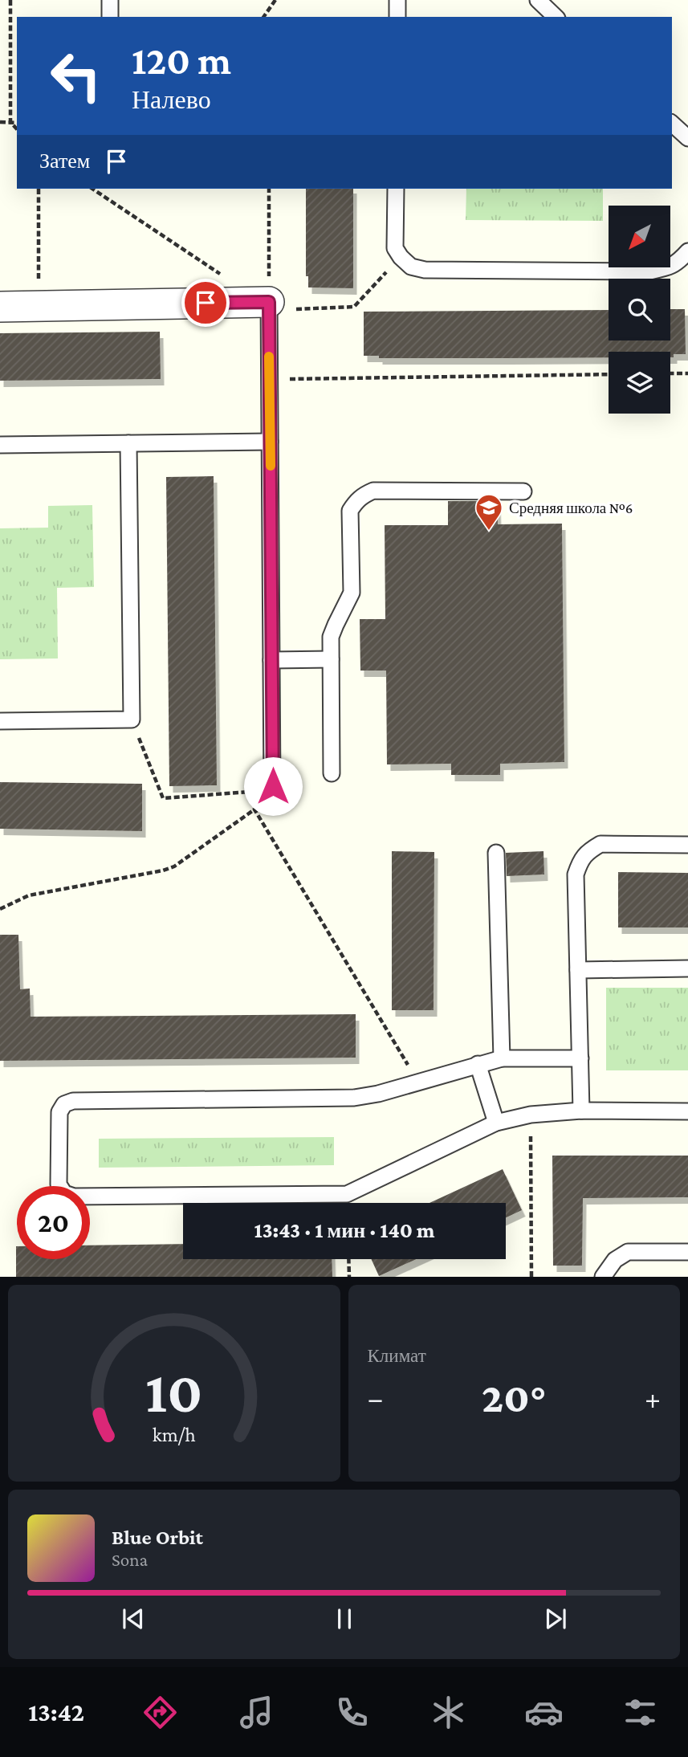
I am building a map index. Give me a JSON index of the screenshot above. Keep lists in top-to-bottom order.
{
  "places": {
    "school or university": ["Средняя школа №6"]
  },
  "north": "bottom left",
  "page": {
    "turn": ["120 m", "Налево"],
    "then": "Затем",
    "limit": "20",
    "trip": "13:43 · 1 мин · 140 m",
    "tile": "Климат",
    "heat": ["−", "20°", "+"],
    "song": ["Blue Orbit", "Sona"],
    "tabs": "13:42",
    "gauge": ["10", "km/h"]
  }
}
